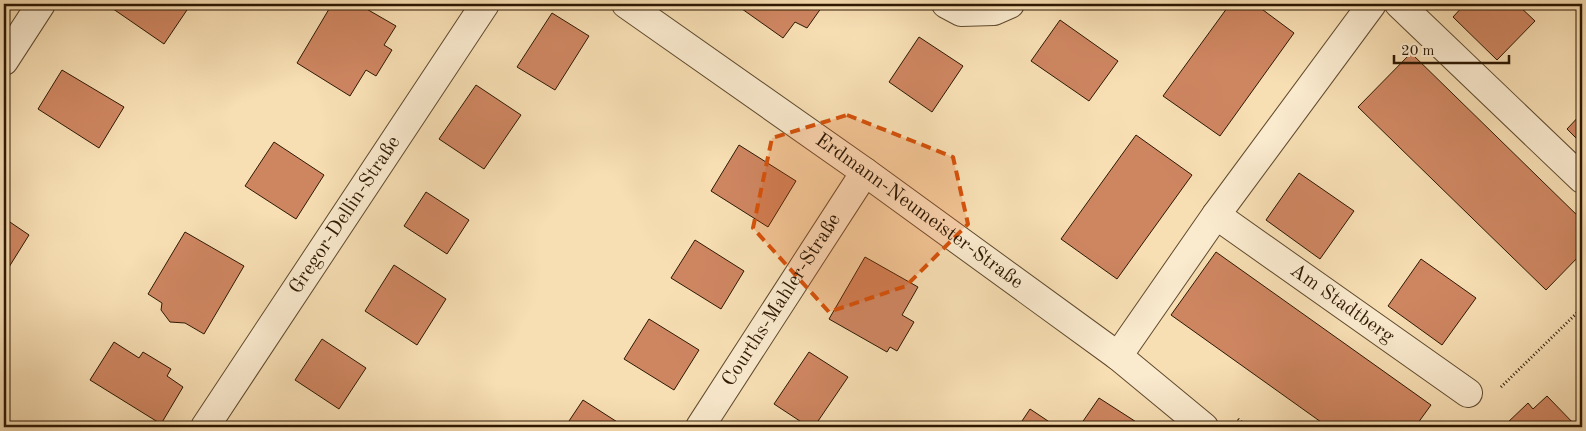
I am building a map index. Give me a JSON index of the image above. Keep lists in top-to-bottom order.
{
  "streets": {
    "street": [
      "Erdmann-Neumeister-Straße",
      "Gregor-Dellin-Straße",
      "Courths-Mahler-Straße",
      "Am Stadtberg"
    ]
  },
  "crossings": [
    ["Erdmann-Neumeister-Straße", "Courths-Mahler-Straße"]
  ],
  "scale_bar": "20 m"
}
